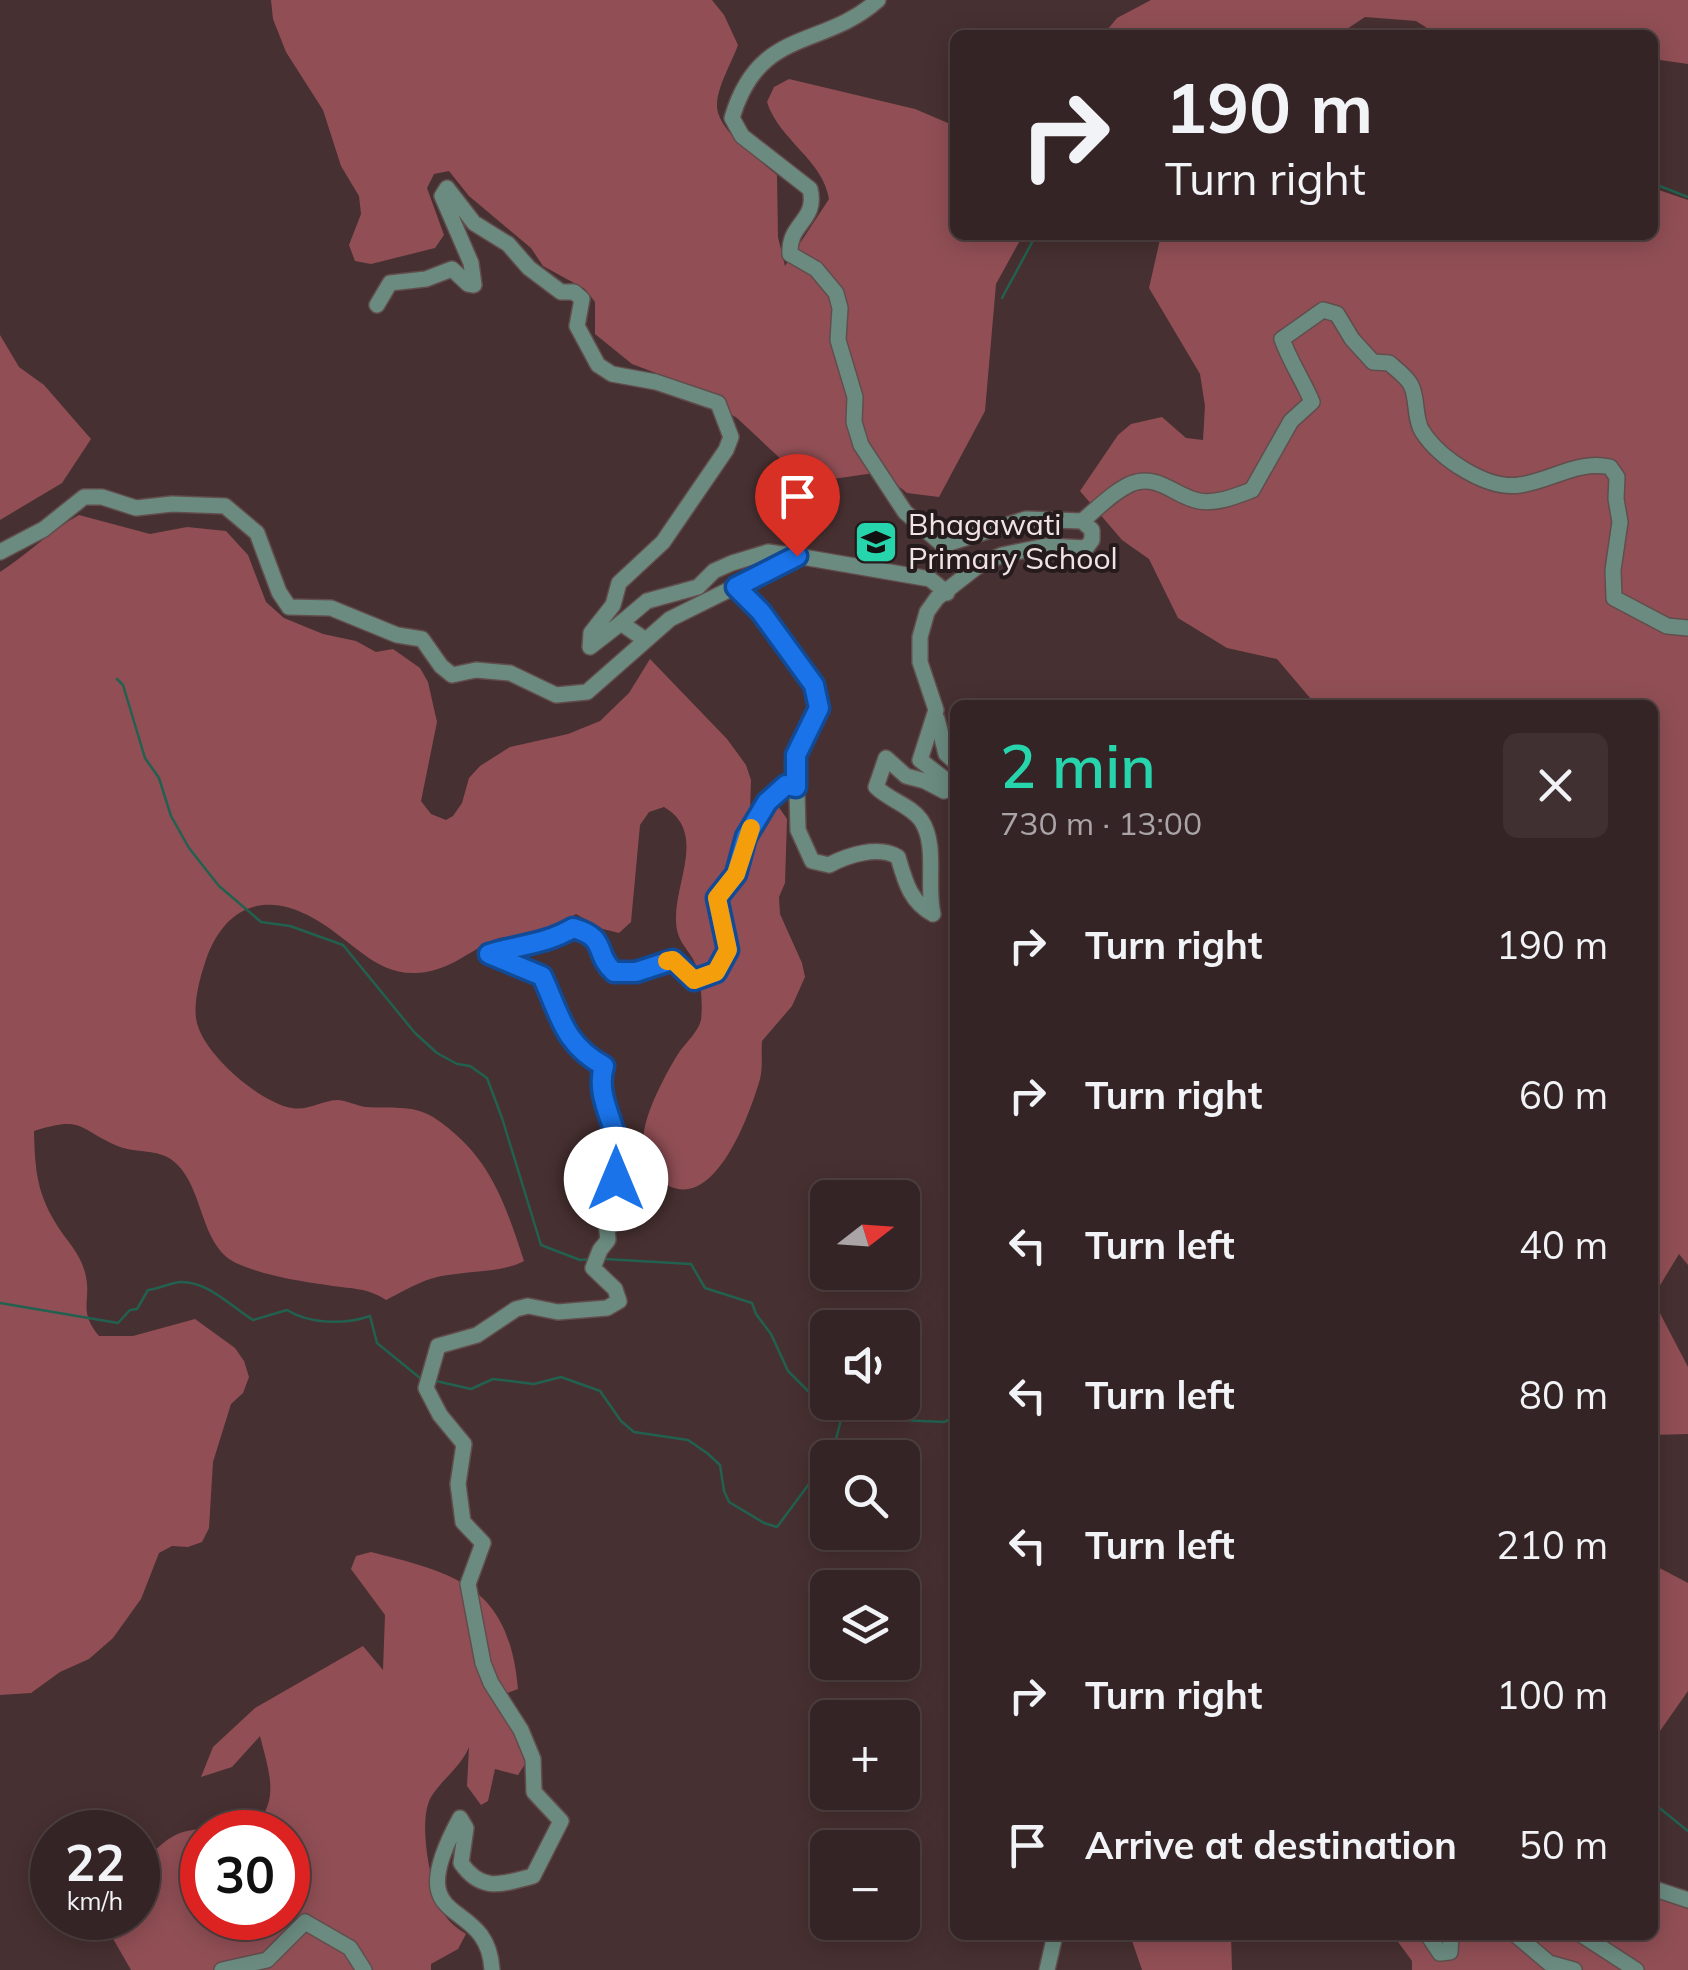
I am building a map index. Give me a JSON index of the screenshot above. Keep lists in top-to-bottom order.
{
  "places": {
    "school or university": ["Bhagawati Primary School"]
  },
  "north": "right",
  "page": {
    "turn": ["190 m", "Turn right"],
    "heading": ["2 min", "730 m · 13:00"],
    "list": [
      {
        "name": "Turn right",
        "value": "190 m"
      },
      {
        "name": "Turn right",
        "value": "60 m"
      },
      {
        "name": "Turn left",
        "value": "40 m"
      },
      {
        "name": "Turn left",
        "value": "80 m"
      },
      {
        "name": "Turn left",
        "value": "210 m"
      },
      {
        "name": "Turn right",
        "value": "100 m"
      },
      {
        "name": "Arrive at destination",
        "value": "50 m"
      }
    ],
    "map_buttons": ["+", "−"],
    "speed": "22 km/h",
    "limit": "30"
  }
}
